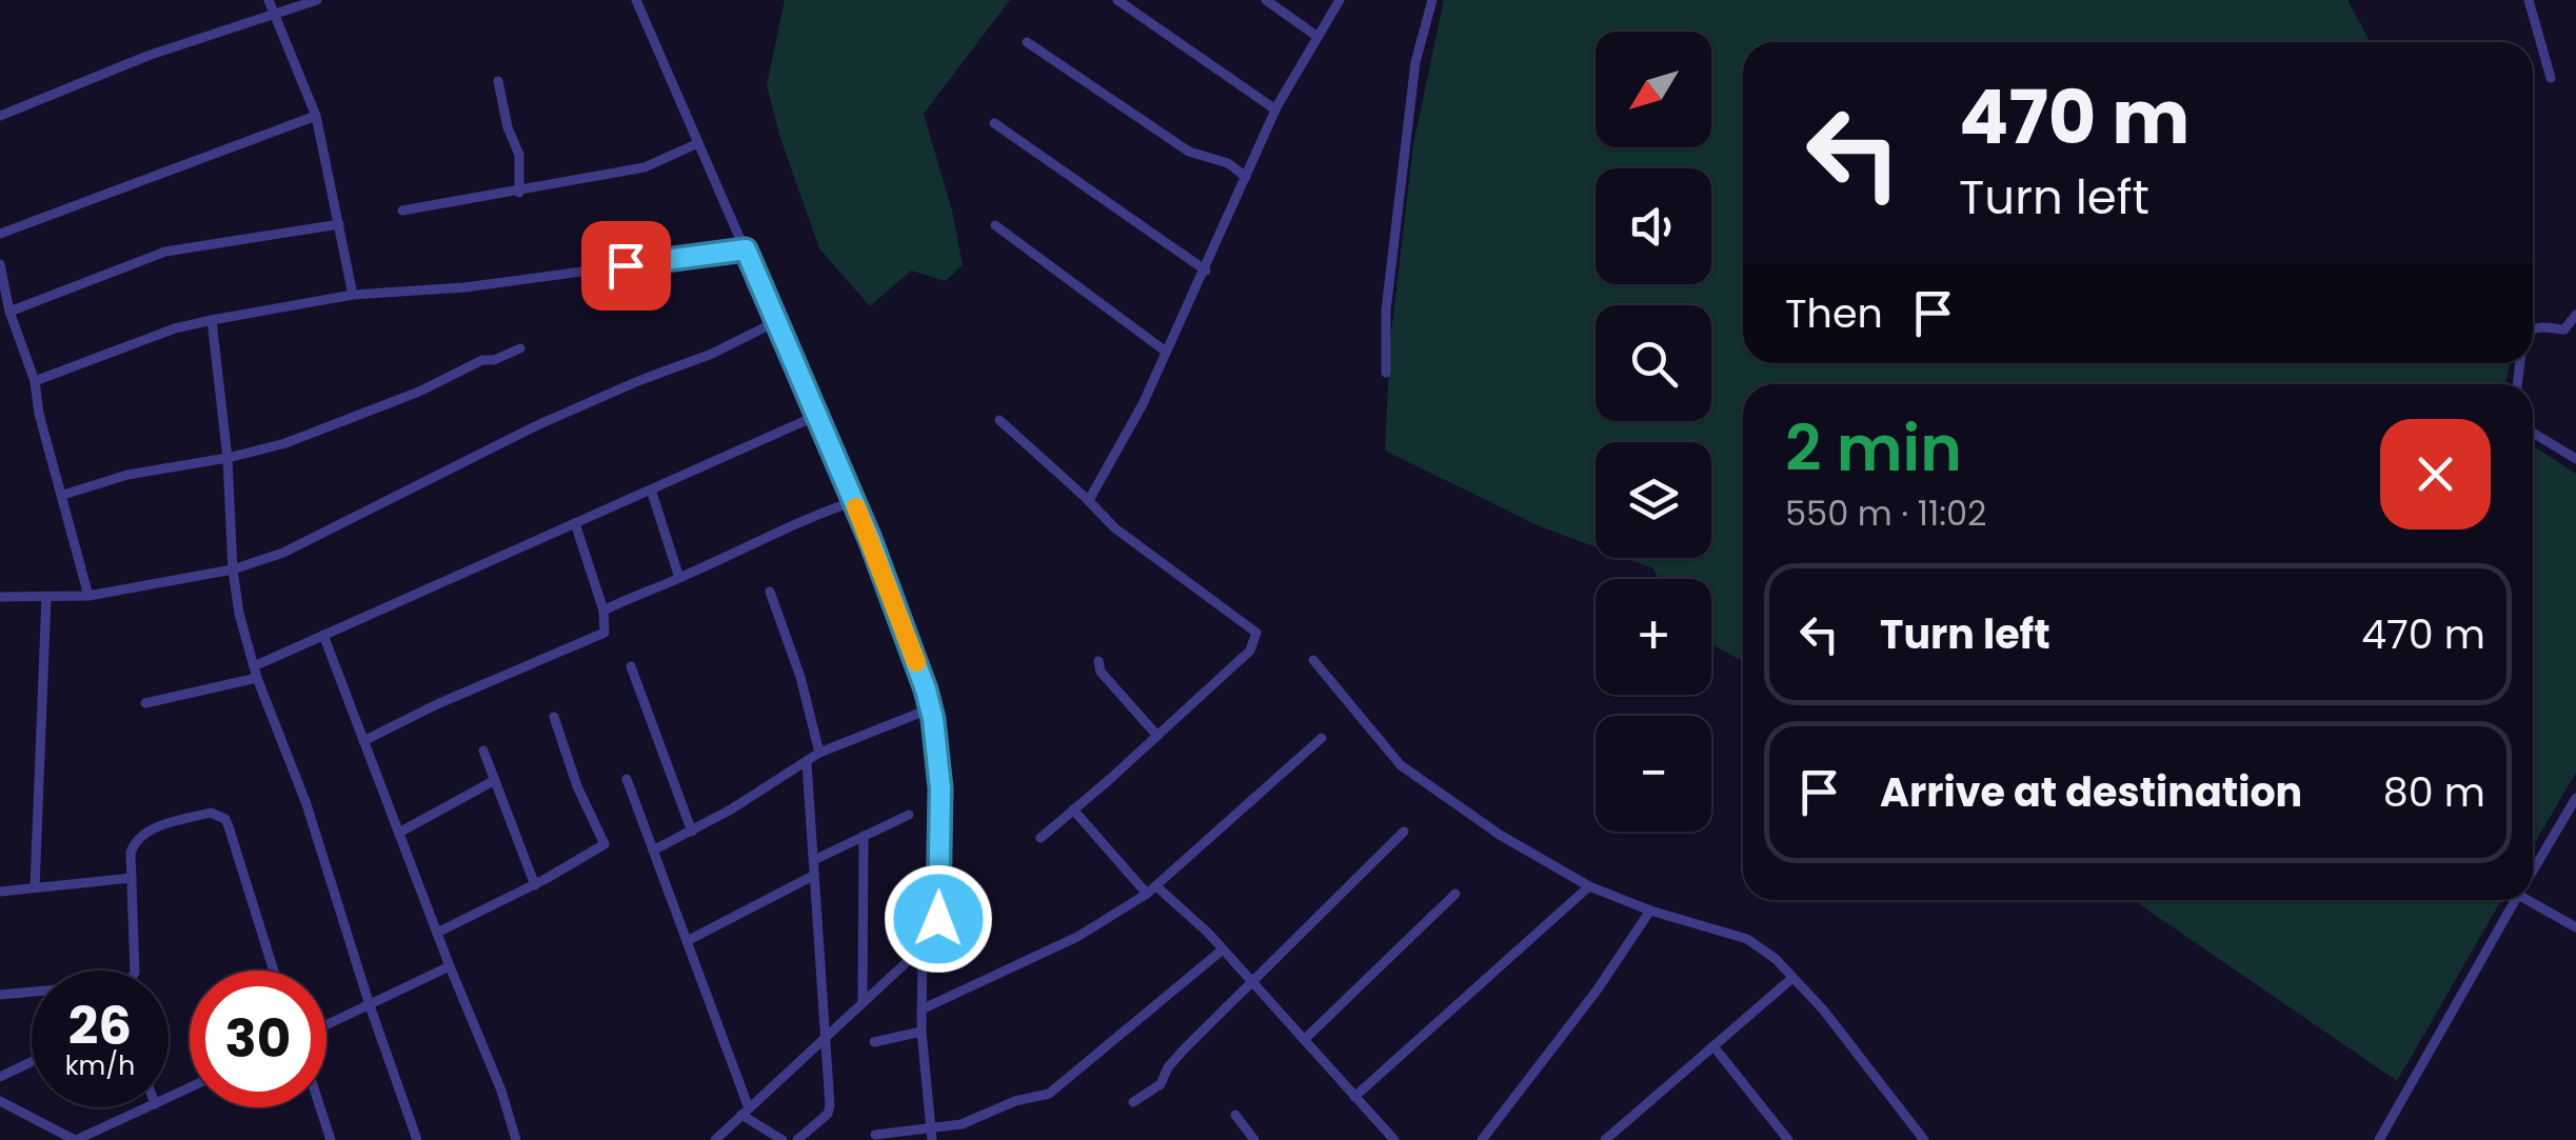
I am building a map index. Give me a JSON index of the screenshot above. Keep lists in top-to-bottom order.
{
  "north": "bottom left",
  "page": {
    "map_buttons": ["+", "−"],
    "turn": ["470 m", "Turn left"],
    "then": "Then",
    "heading": ["2 min", "550 m · 11:02"],
    "list": [
      {
        "name": "Turn left",
        "value": "470 m"
      },
      {
        "name": "Arrive at destination",
        "value": "80 m"
      }
    ],
    "speed": "26 km/h",
    "limit": "30"
  }
}
